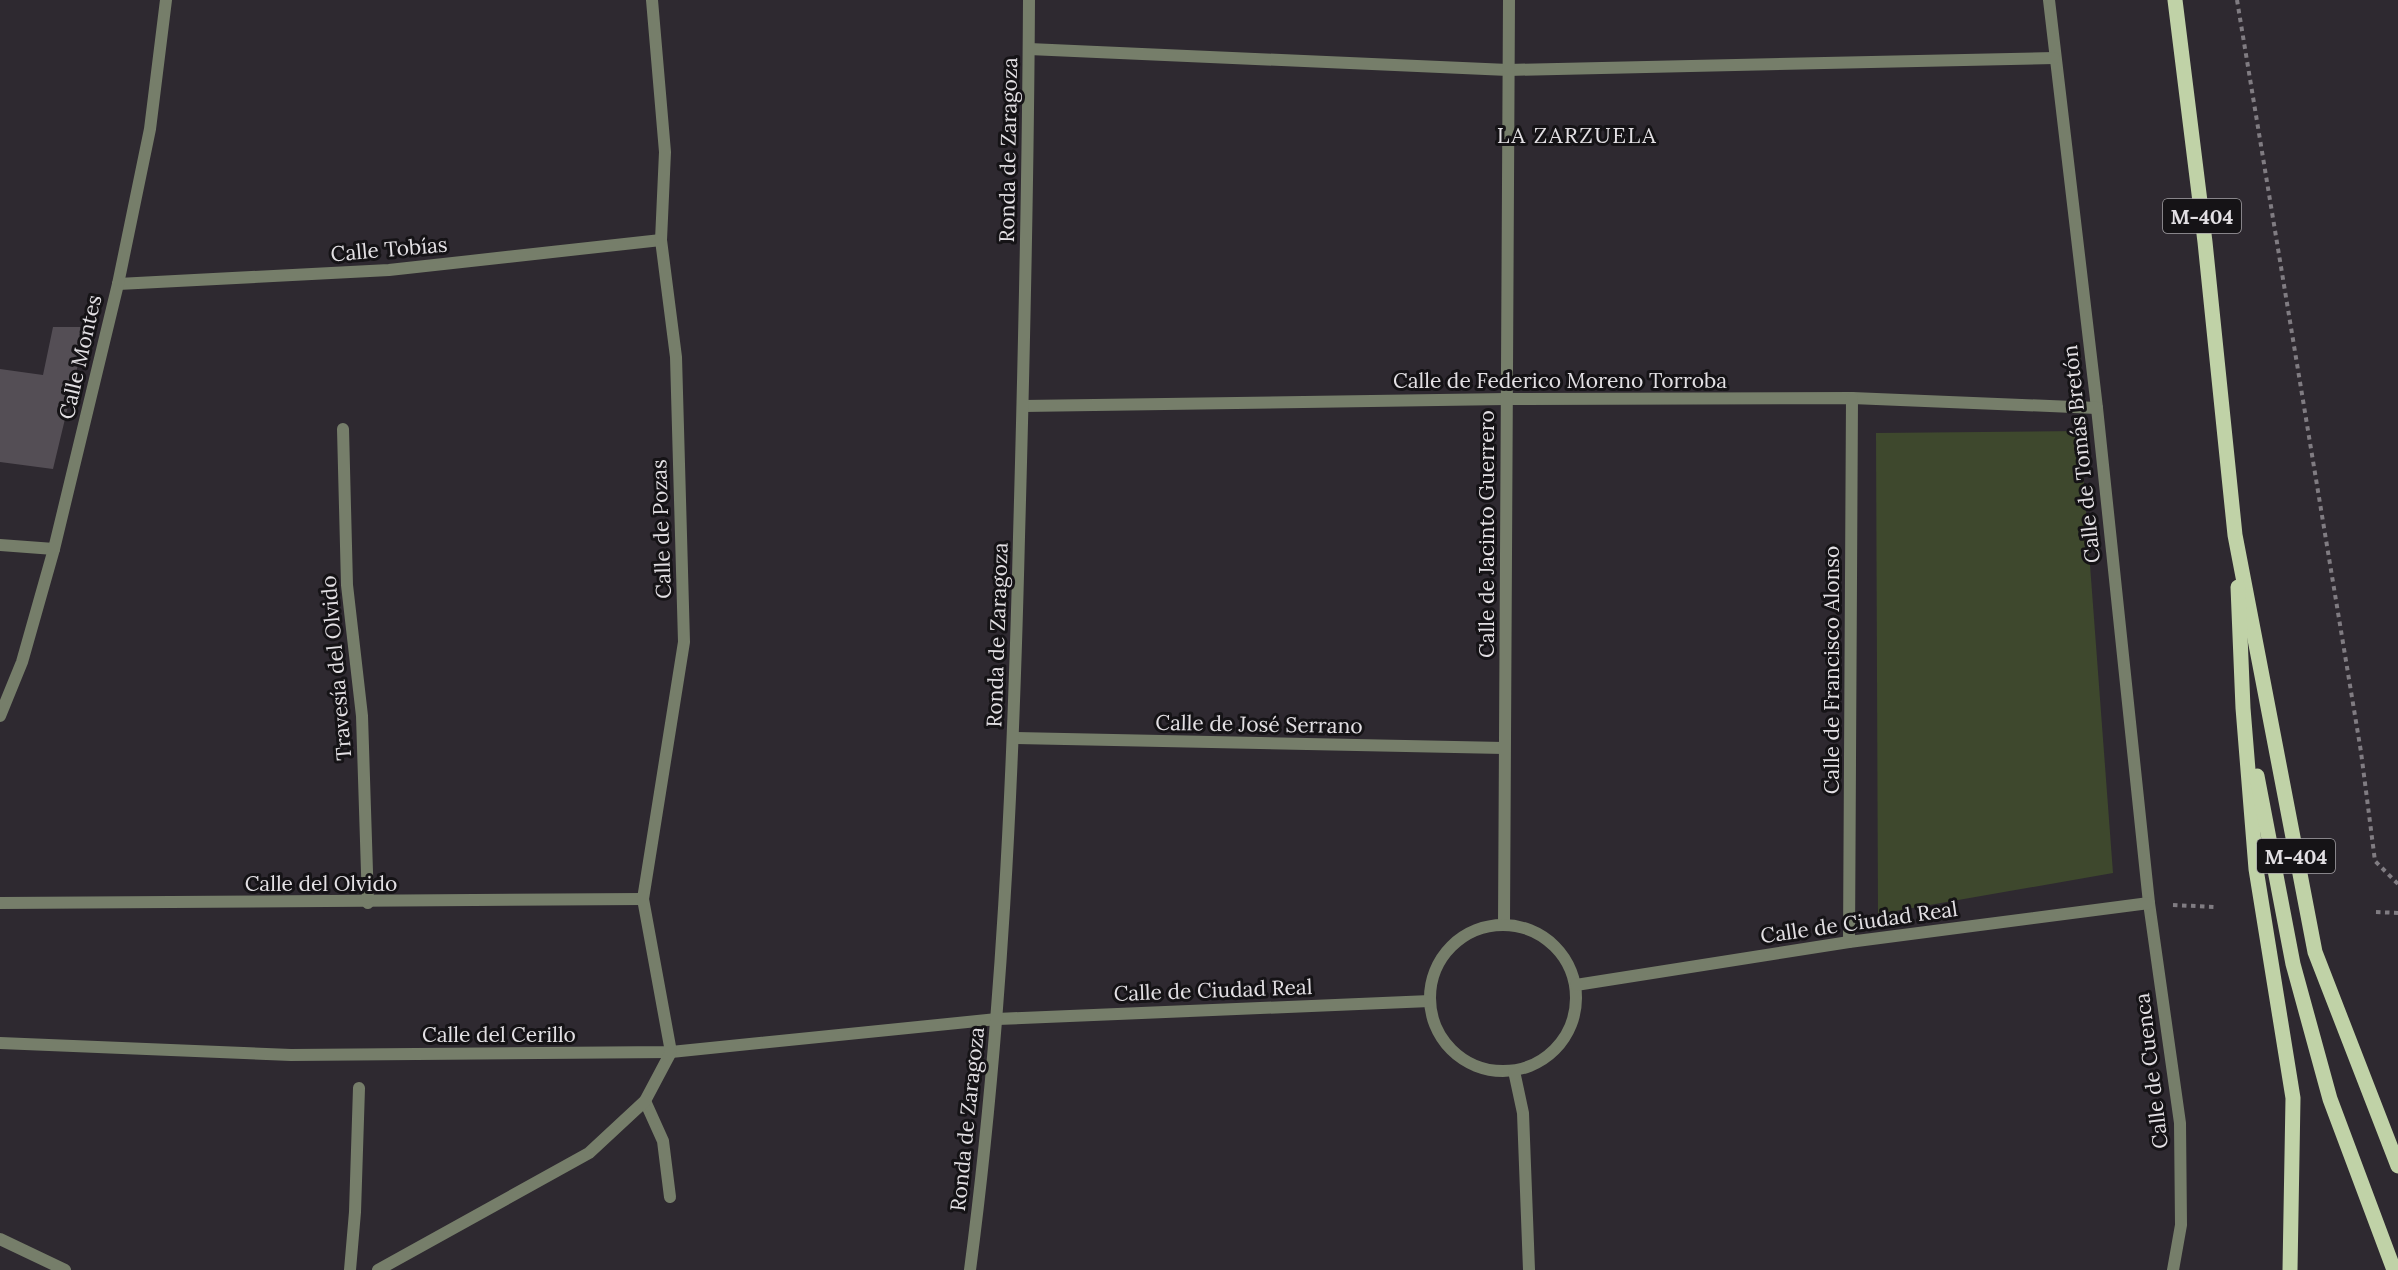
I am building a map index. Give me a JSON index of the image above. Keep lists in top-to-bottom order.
{
  "streets": {
    "main road": ["M-404"],
    "street": [
      "Ronda de Zaragoza",
      "Calle Tobías",
      "Calle Montes",
      "Calle de Federico Moreno Torroba",
      "Calle de Tomás Bretón",
      "Calle de Pozas",
      "Calle de Jacinto Guerrero",
      "Travesía del Olvido",
      "Calle de Francisco Alonso",
      "Calle de José Serrano",
      "Calle del Olvido",
      "Calle de Ciudad Real",
      "Calle del Cerillo",
      "Calle de Cuenca"
    ]
  },
  "crossings": [
    ["Ronda de Zaragoza", "Calle de Federico Moreno Torroba"],
    ["Ronda de Zaragoza", "Calle de José Serrano"],
    ["Ronda de Zaragoza", "Calle de Ciudad Real"],
    ["Ronda de Zaragoza", "Calle del Cerillo"],
    ["Calle Tobías", "Calle Montes"],
    ["Calle Tobías", "Calle de Pozas"],
    ["Calle de Federico Moreno Torroba", "Calle de Tomás Bretón"],
    ["Calle de Federico Moreno Torroba", "Calle de Jacinto Guerrero"],
    ["Calle de Federico Moreno Torroba", "Calle de Francisco Alonso"],
    ["Calle de Tomás Bretón", "Calle de Ciudad Real"],
    ["Calle de Tomás Bretón", "Calle de Cuenca"],
    ["Calle de Pozas", "Calle del Olvido"],
    ["Calle de Pozas", "Calle del Cerillo"],
    ["Calle de Jacinto Guerrero", "Calle de José Serrano"],
    ["Calle de Jacinto Guerrero", "Calle de Ciudad Real"],
    ["Travesía del Olvido", "Calle del Olvido"],
    ["Calle de Francisco Alonso", "Calle de Ciudad Real"],
    ["Calle de Ciudad Real", "Calle del Cerillo"],
    ["Calle de Ciudad Real", "Calle de Cuenca"]
  ],
  "districts": ["LA ZARZUELA"]
}
